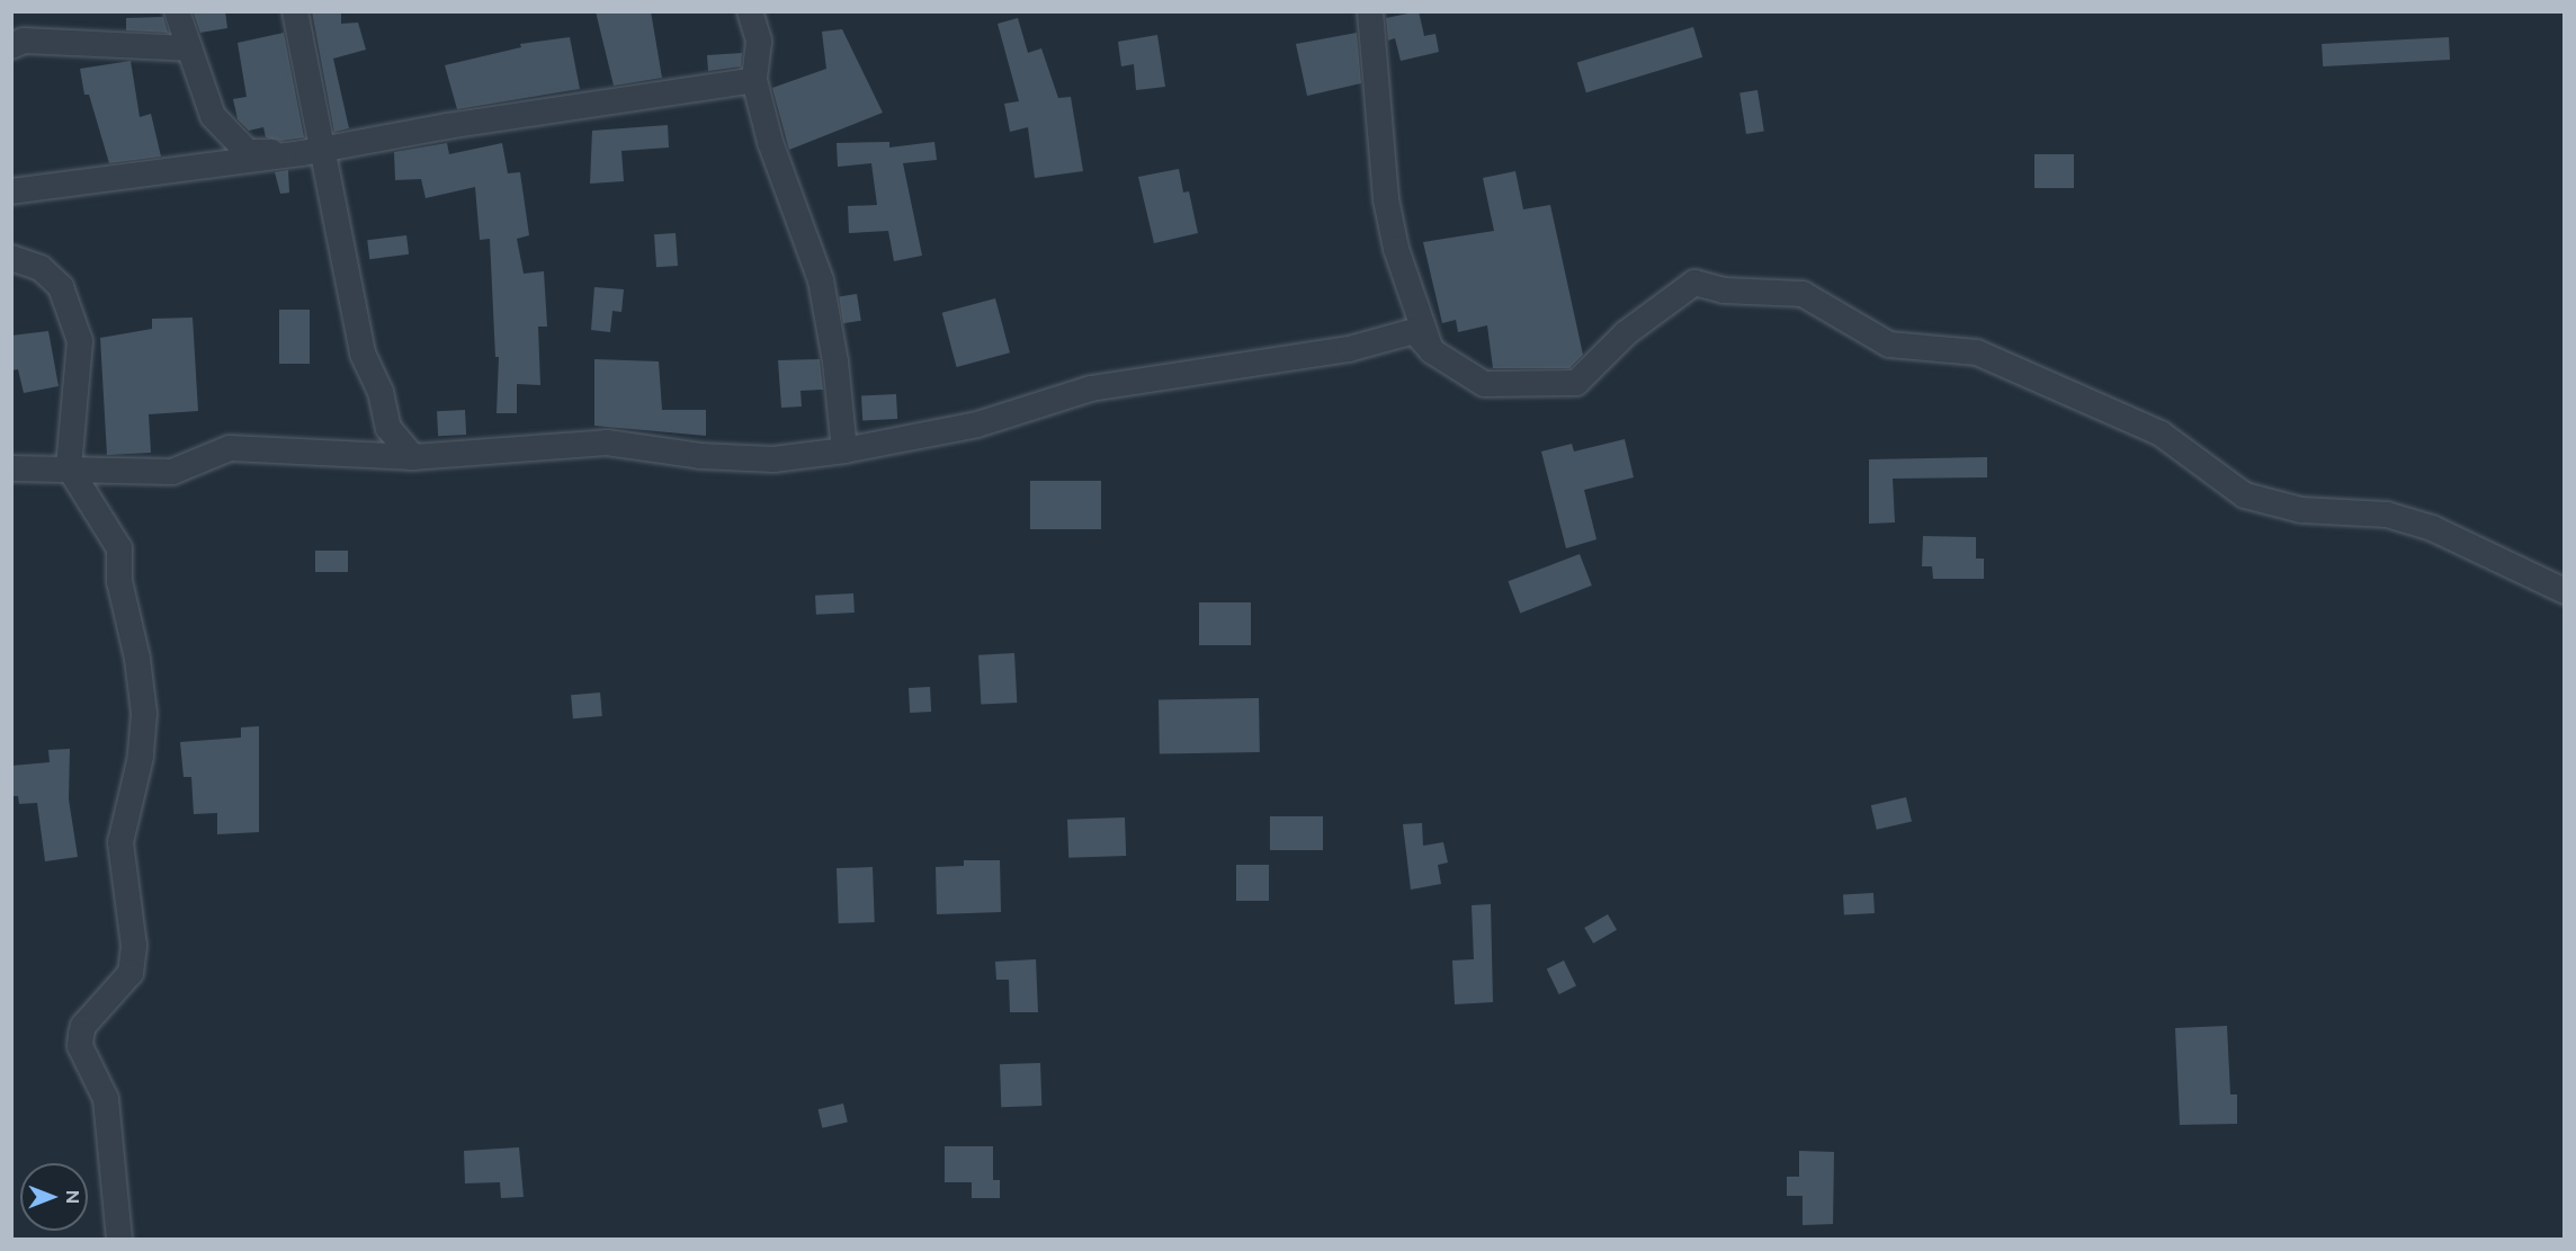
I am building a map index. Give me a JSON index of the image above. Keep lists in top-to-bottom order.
{
  "north": "right"
}
